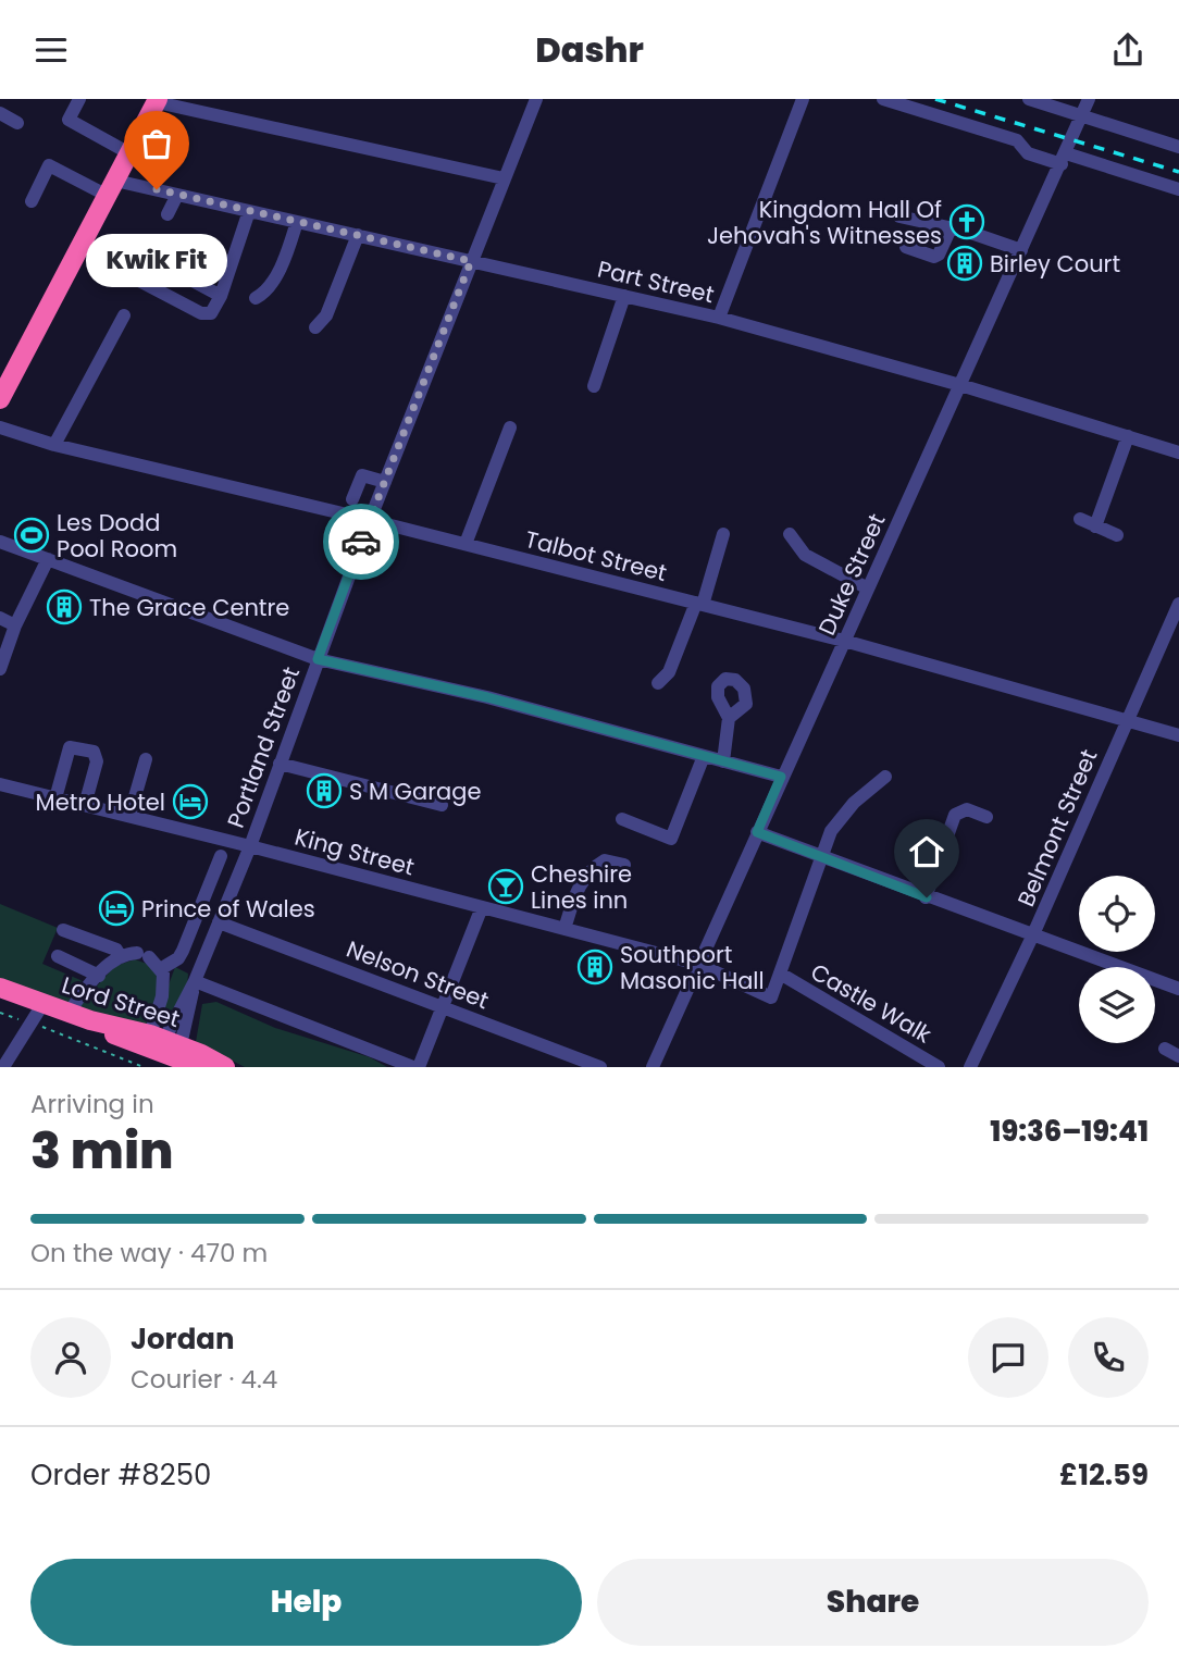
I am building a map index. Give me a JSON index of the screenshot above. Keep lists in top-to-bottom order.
{
  "streets": {
    "highway": ["Lord Street"],
    "street": [
      "Part Street",
      "Talbot Street",
      "Duke Street",
      "Portland Street",
      "Belmont Street",
      "King Street",
      "Nelson Street",
      "Castle Walk"
    ]
  },
  "crossings": [
    ["Part Street", "Duke Street"],
    ["Part Street", "Portland Street"],
    ["Talbot Street", "Duke Street"],
    ["Talbot Street", "Portland Street"],
    ["Talbot Street", "Belmont Street"],
    ["Duke Street", "King Street"],
    ["Portland Street", "King Street"],
    ["Portland Street", "Nelson Street"],
    ["Portland Street", "Lord Street"],
    ["King Street", "Castle Walk"]
  ],
  "places": {
    "other": ["Kwik Fit"],
    "church": ["Kingdom Hall Of Jehovah's Witnesses"],
    "building": [
      "Birley Court",
      "The Grace Centre",
      "S M Garage",
      "Southport Masonic Hall"
    ],
    "sports": ["Les Dodd Pool Room"],
    "hotel": ["Metro Hotel", "Prince of Wales"],
    "bar": ["Cheshire Lines inn"]
  },
  "page": {
    "header": "Dashr",
    "bubble": "Kwik Fit",
    "heading": ["3 min", "Arriving in", "19:36–19:41"],
    "panel": [
      "Jordan",
      "Courier · 4.4",
      "Order #8250",
      "£12.59"
    ],
    "bar": "On the way · 470 m",
    "buttons": ["Help", "Share"]
  }
}
